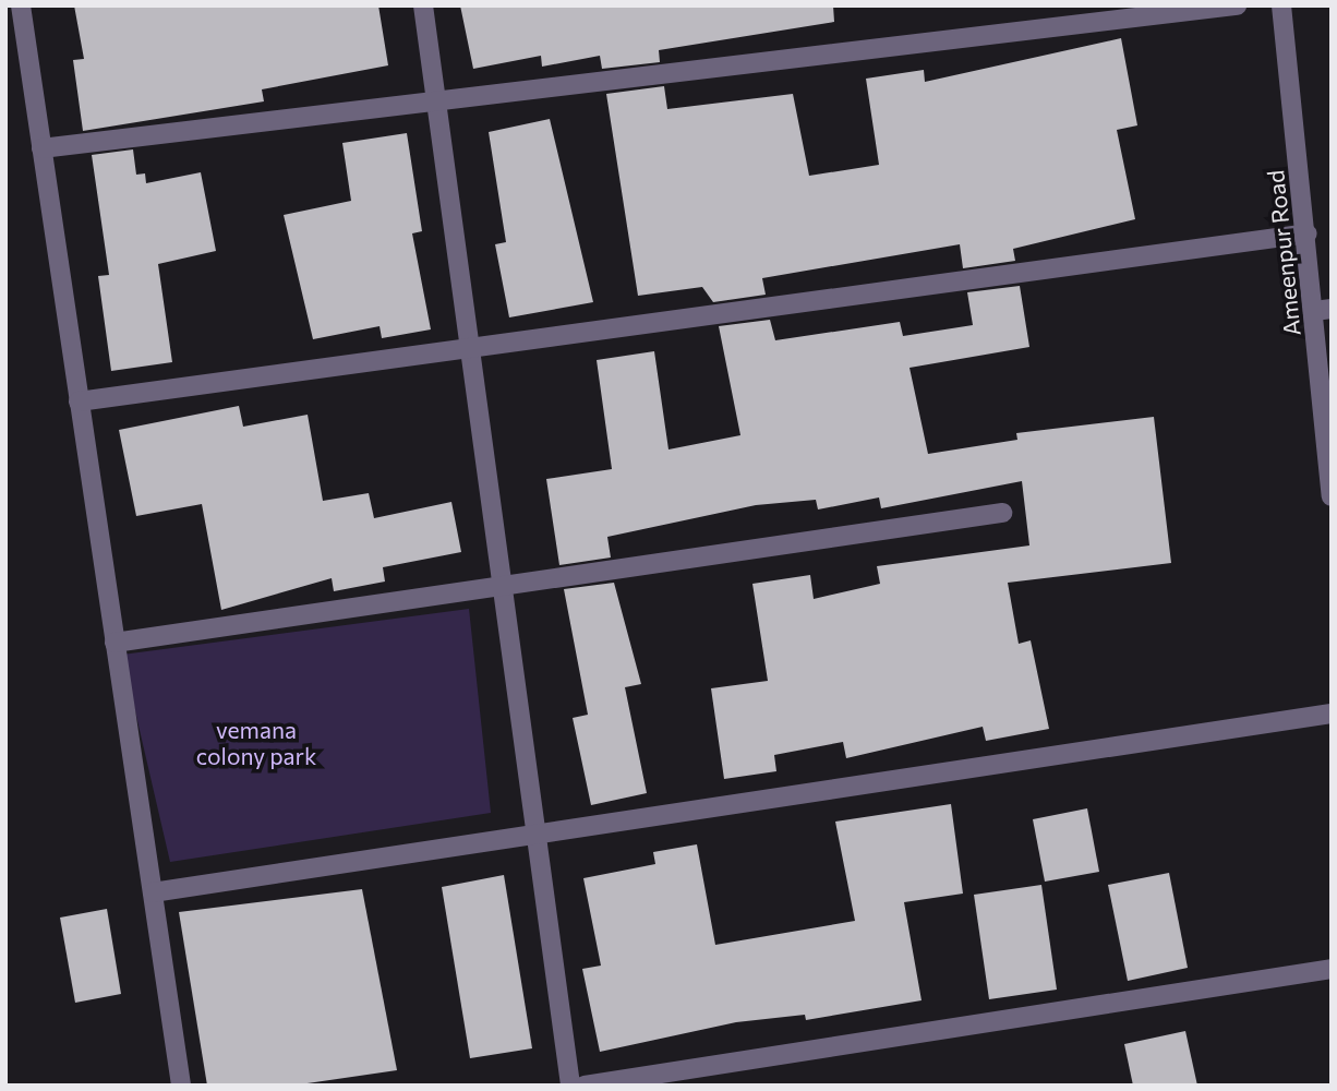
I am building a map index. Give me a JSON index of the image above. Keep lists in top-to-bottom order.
{
  "streets": {
    "street": ["Ameenpur Road"]
  },
  "parks": ["vemana colony park"]
}
